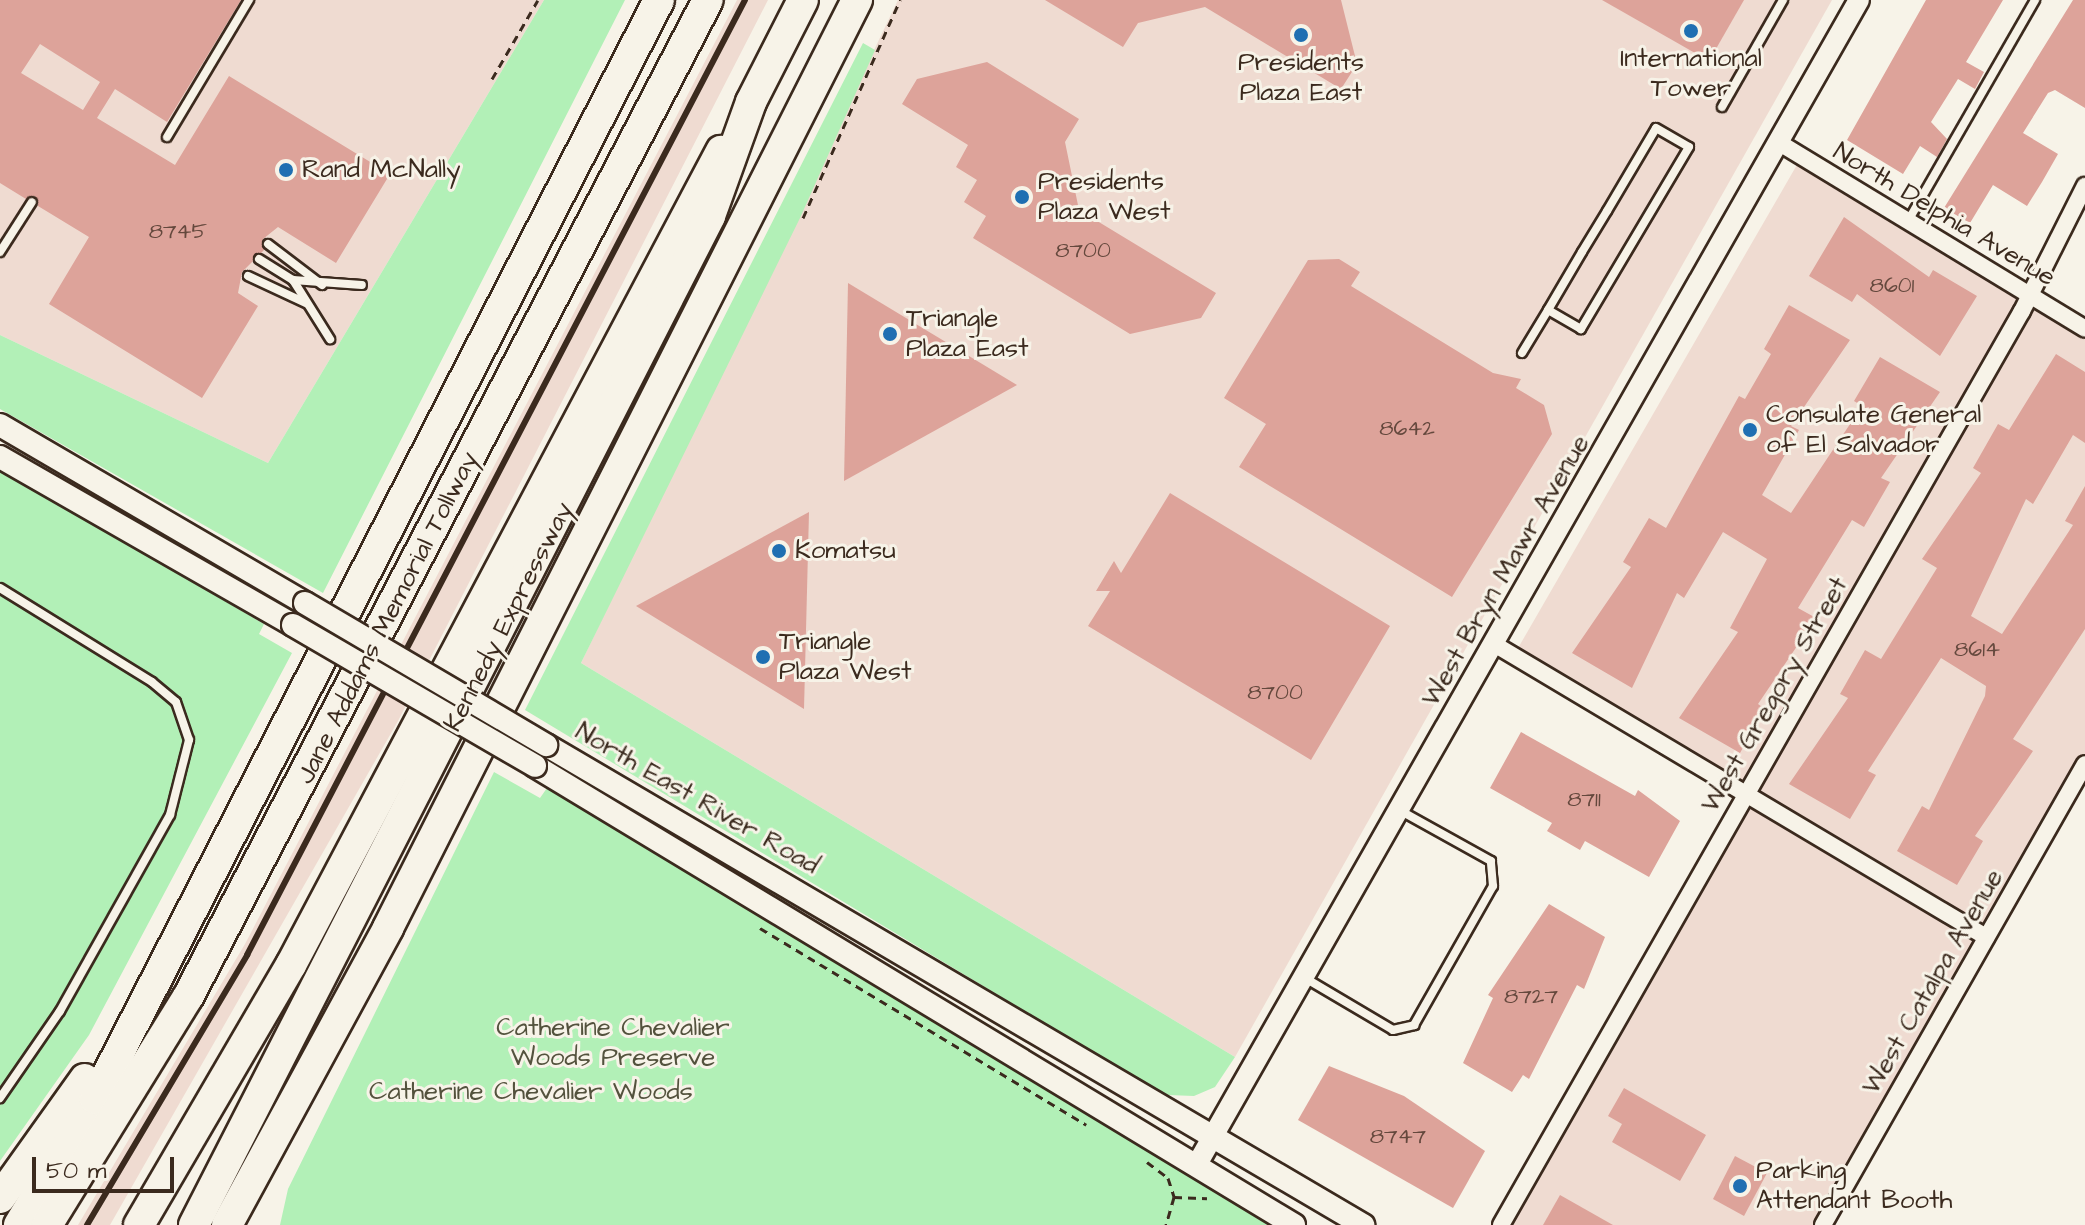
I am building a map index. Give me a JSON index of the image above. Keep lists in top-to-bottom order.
{
  "streets": {
    "highway": ["Kennedy Expressway", "Jane Addams Memorial Tollway"],
    "main road": ["North East River Road"],
    "street": [
      "North Delphia Avenue",
      "West Bryn Mawr Avenue",
      "West Gregory Street",
      "West Catalpa Avenue"
    ]
  },
  "crossings": [
    ["North Delphia Avenue", "West Bryn Mawr Avenue"],
    ["North Delphia Avenue", "West Gregory Street"],
    ["West Bryn Mawr Avenue", "North East River Road"]
  ],
  "parks": ["Catherine Chevalier Woods Preserve", "Catherine Chevalier Woods"],
  "places": [
    "International Tower",
    "Presidents Plaza East",
    "Rand McNally",
    "Presidents Plaza West",
    "Triangle Plaza East",
    "Consulate General of El Salvador",
    "Komatsu",
    "Triangle Plaza West",
    "Parking Attendant Booth"
  ],
  "house_numbers": [
    "8745",
    "8700",
    "8601",
    "8642",
    "8614",
    "8700",
    "8711",
    "8727",
    "8747"
  ],
  "scale_bar": "50 m"
}
